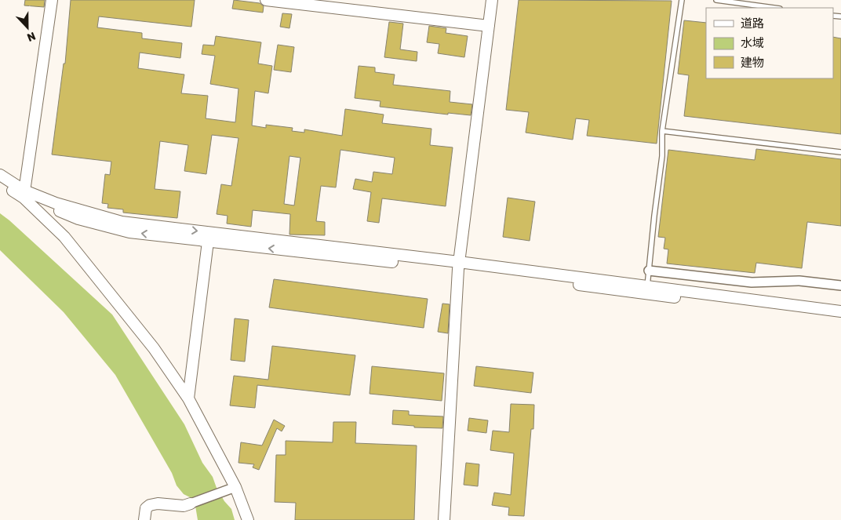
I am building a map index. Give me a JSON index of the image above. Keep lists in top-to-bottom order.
{
  "legend": ["道路", "水域", "建物"],
  "north": "bottom"
}
